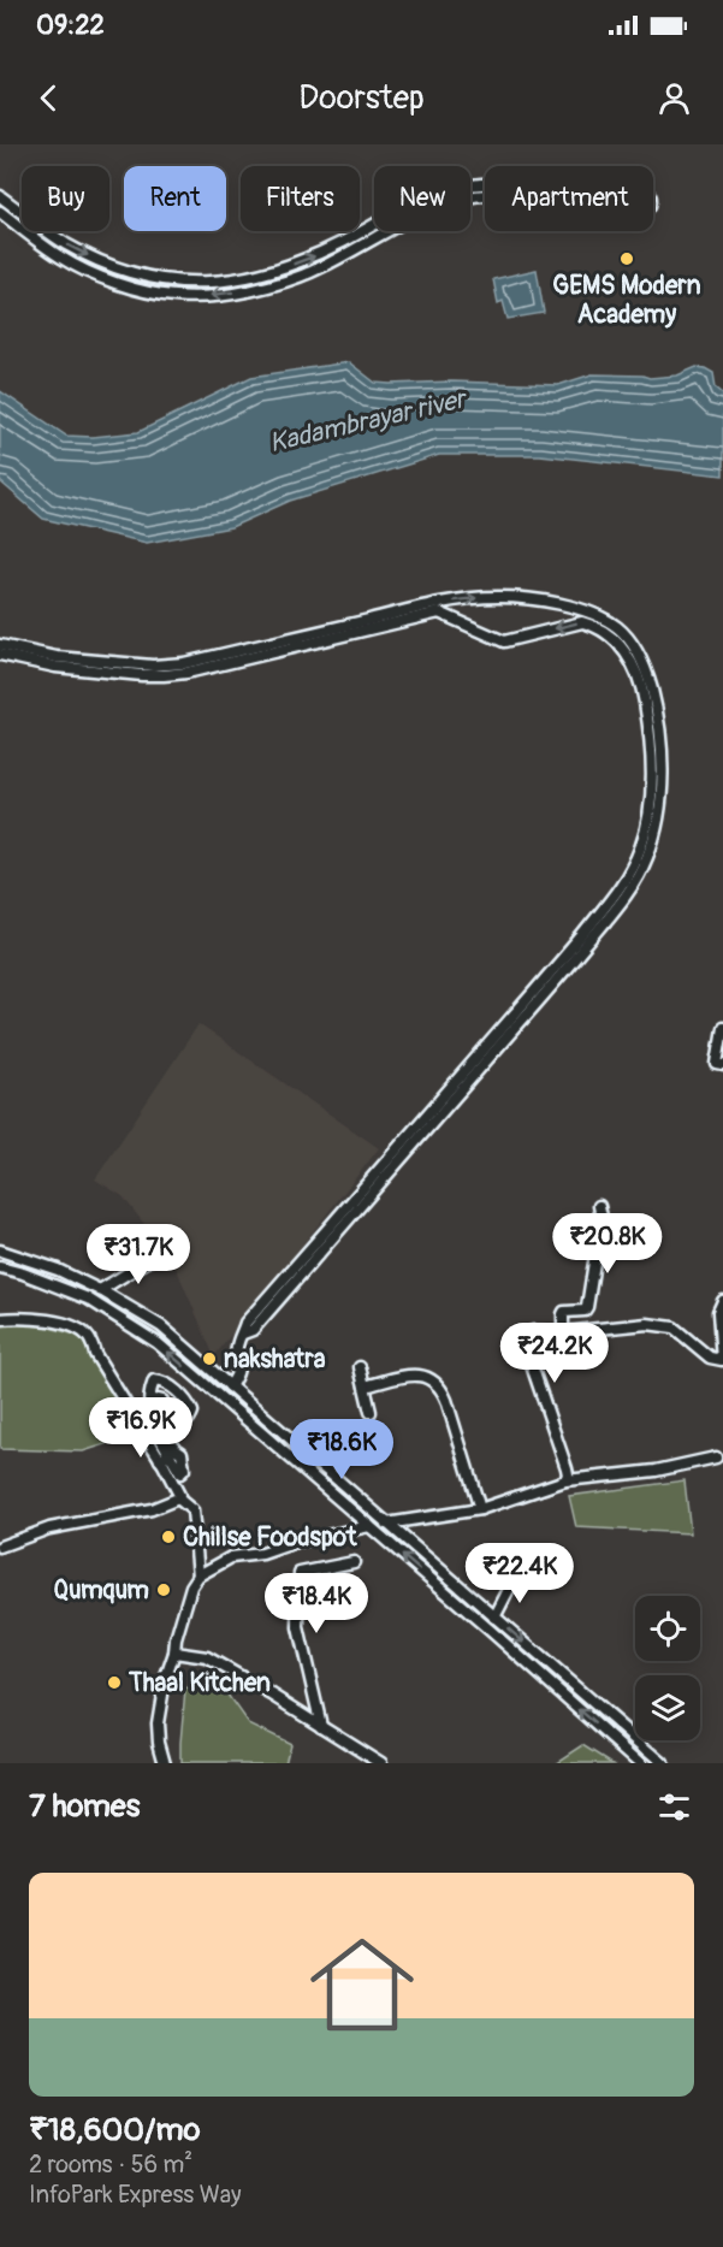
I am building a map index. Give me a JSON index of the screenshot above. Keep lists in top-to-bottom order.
{
  "water": ["Kadambrayar river"],
  "places": [
    "GEMS Modern Academy",
    "nakshatra",
    "Chillse Foodspot",
    "Qumqum",
    "Thaal Kitchen"
  ],
  "page": {
    "status": "09:22",
    "header": "Doorstep",
    "chip": [
      "Buy",
      "Rent",
      "Filters",
      "New",
      "Apartment"
    ],
    "price": [
      "₹20.8K",
      "₹31.7K",
      "₹24.2K",
      "₹16.9K",
      "₹18.6K",
      "₹22.4K",
      "₹18.4K"
    ],
    "heading": "7 homes",
    "list": [
      {
        "name": "₹18,600/mo",
        "note": "2 rooms · 56 m² · InfoPark Express Way"
      }
    ]
  }
}
